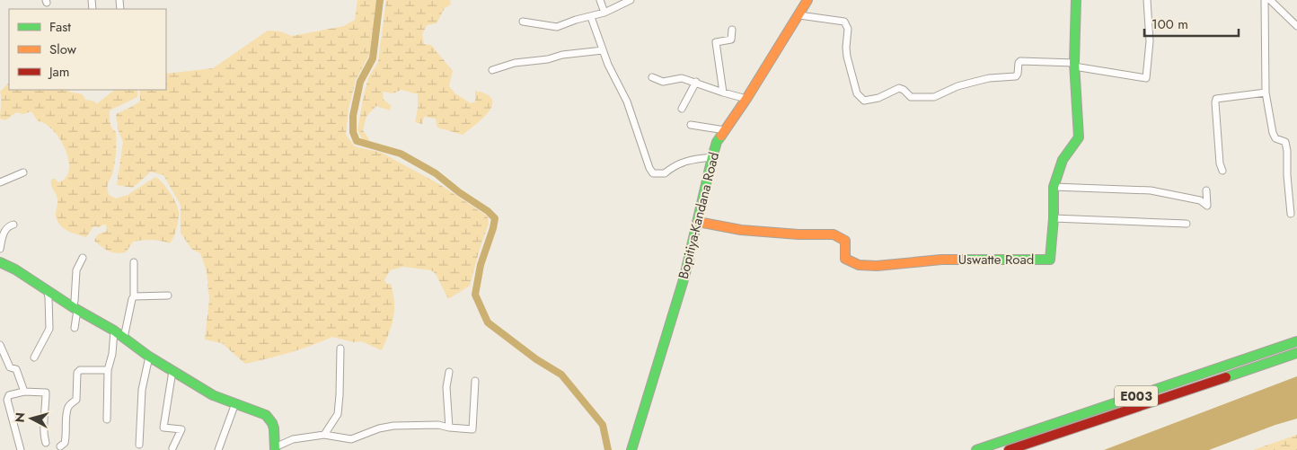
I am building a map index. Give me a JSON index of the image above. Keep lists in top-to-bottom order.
{
  "streets": {
    "main road": ["Bopitiya-Kandana Road", "Uswatte Road", "E003"]
  },
  "crossings": [
    ["Bopitiya-Kandana Road", "Uswatte Road"]
  ],
  "legend": ["Fast", "Slow", "Jam"],
  "scale_bar": "100 m",
  "north": "left"
}
